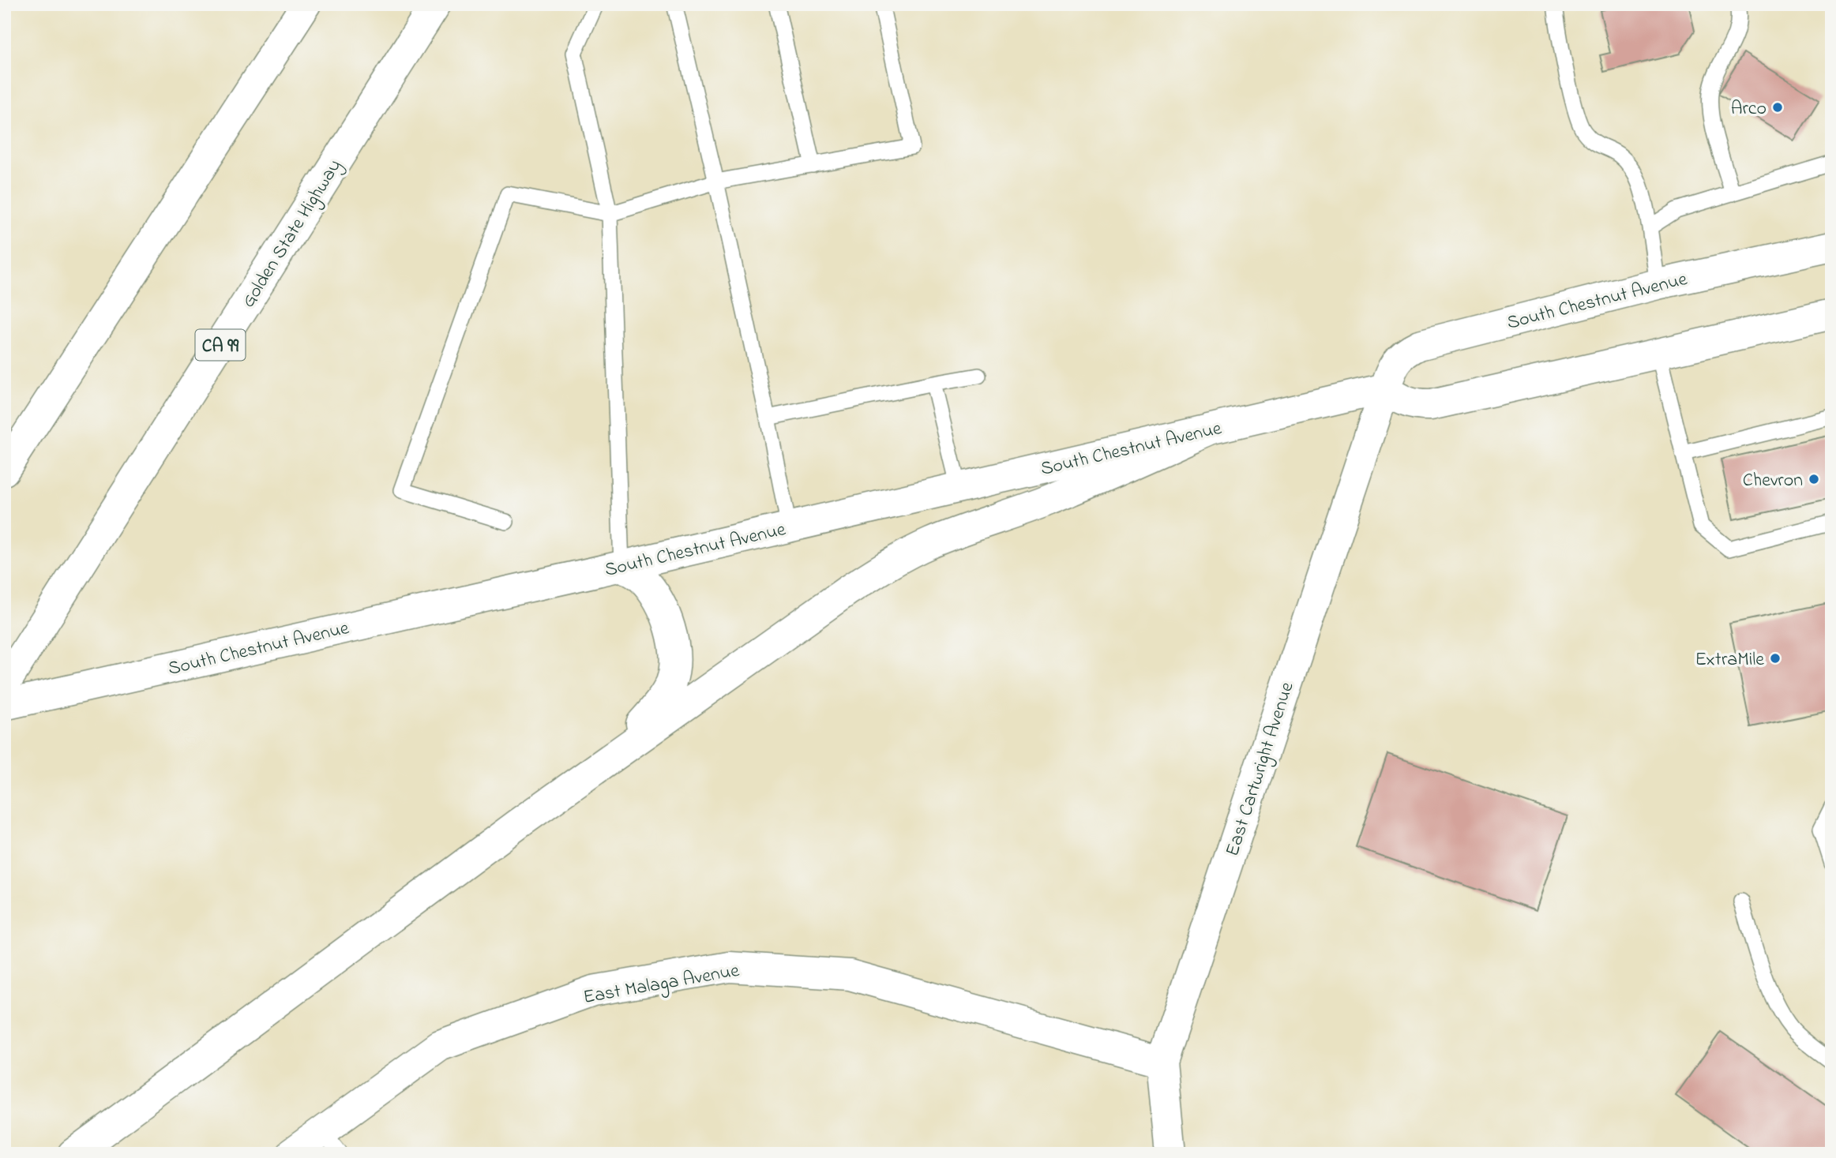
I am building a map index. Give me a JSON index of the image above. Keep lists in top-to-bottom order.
{
  "streets": {
    "main road": [
      "Golden State Highway",
      "South Chestnut Avenue",
      "CA 99",
      "East Cartwright Avenue",
      "East Malaga Avenue"
    ]
  },
  "crossings": [
    ["South Chestnut Avenue", "East Cartwright Avenue"],
    ["East Cartwright Avenue", "East Malaga Avenue"]
  ],
  "places": ["Arco", "Chevron", "ExtraMile"]
}
